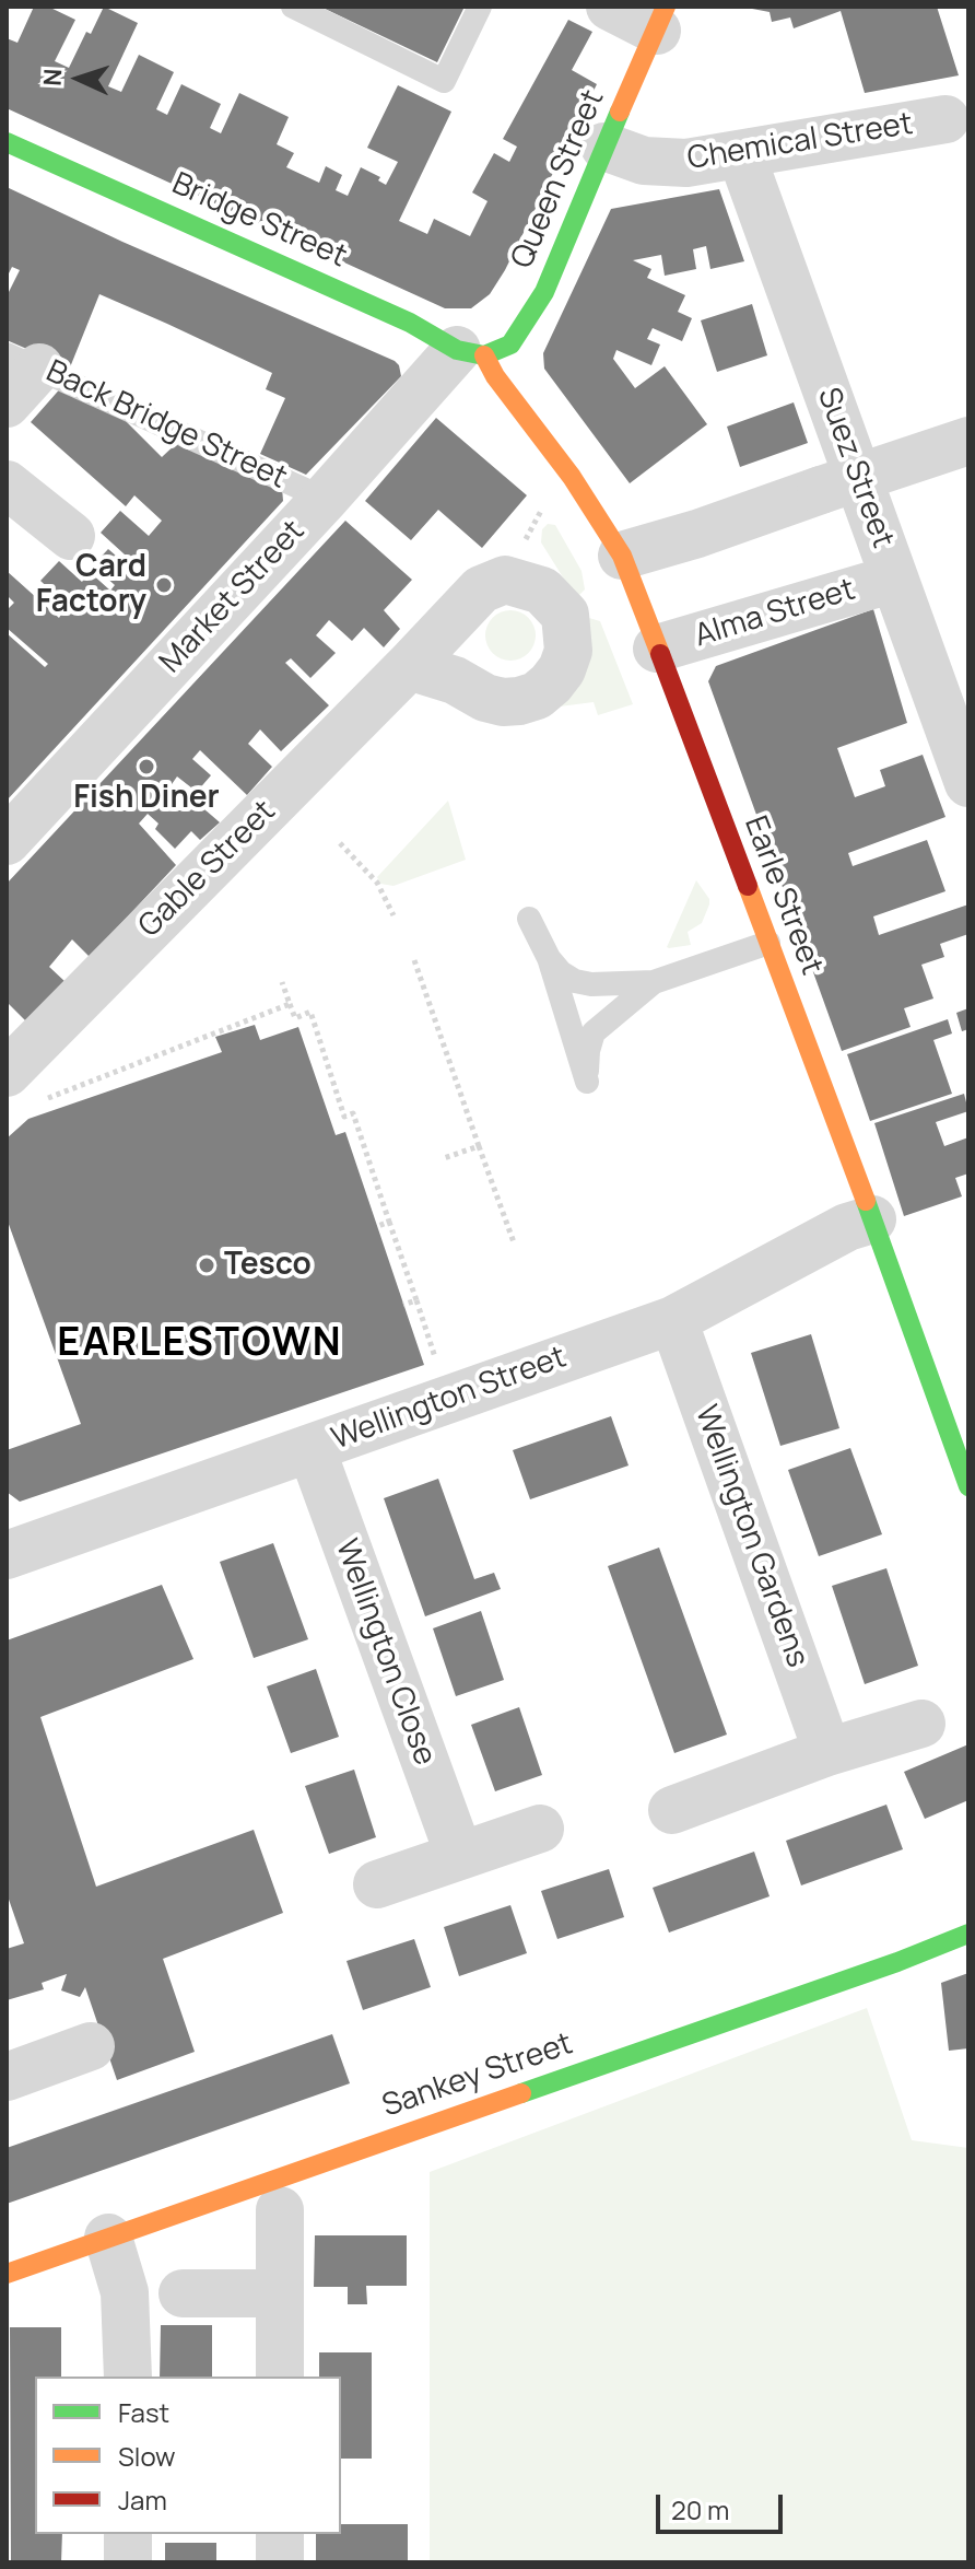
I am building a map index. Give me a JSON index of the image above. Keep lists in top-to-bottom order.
{
  "streets": {
    "street": [
      "Chemical Street",
      "Queen Street",
      "Bridge Street",
      "Suez Street",
      "Market Street",
      "Alma Street",
      "Gable Street",
      "Earle Street",
      "Wellington Street",
      "Wellington Gardens",
      "Wellington Close",
      "Sankey Street"
    ],
    "lane": ["Back Bridge Street"]
  },
  "crossings": [
    ["Chemical Street", "Queen Street"],
    ["Chemical Street", "Suez Street"],
    ["Queen Street", "Bridge Street"],
    ["Queen Street", "Market Street"],
    ["Queen Street", "Earle Street"],
    ["Bridge Street", "Market Street"],
    ["Bridge Street", "Earle Street"],
    ["Back Bridge Street", "Market Street"],
    ["Suez Street", "Alma Street"],
    ["Market Street", "Earle Street"],
    ["Alma Street", "Earle Street"],
    ["Earle Street", "Wellington Street"],
    ["Wellington Street", "Wellington Gardens"],
    ["Wellington Street", "Wellington Close"]
  ],
  "districts": ["EARLESTOWN"],
  "places": ["Card Factory", "Fish Diner", "Tesco"],
  "legend": ["Fast", "Slow", "Jam"],
  "scale_bar": "20 m",
  "north": "left"
}
